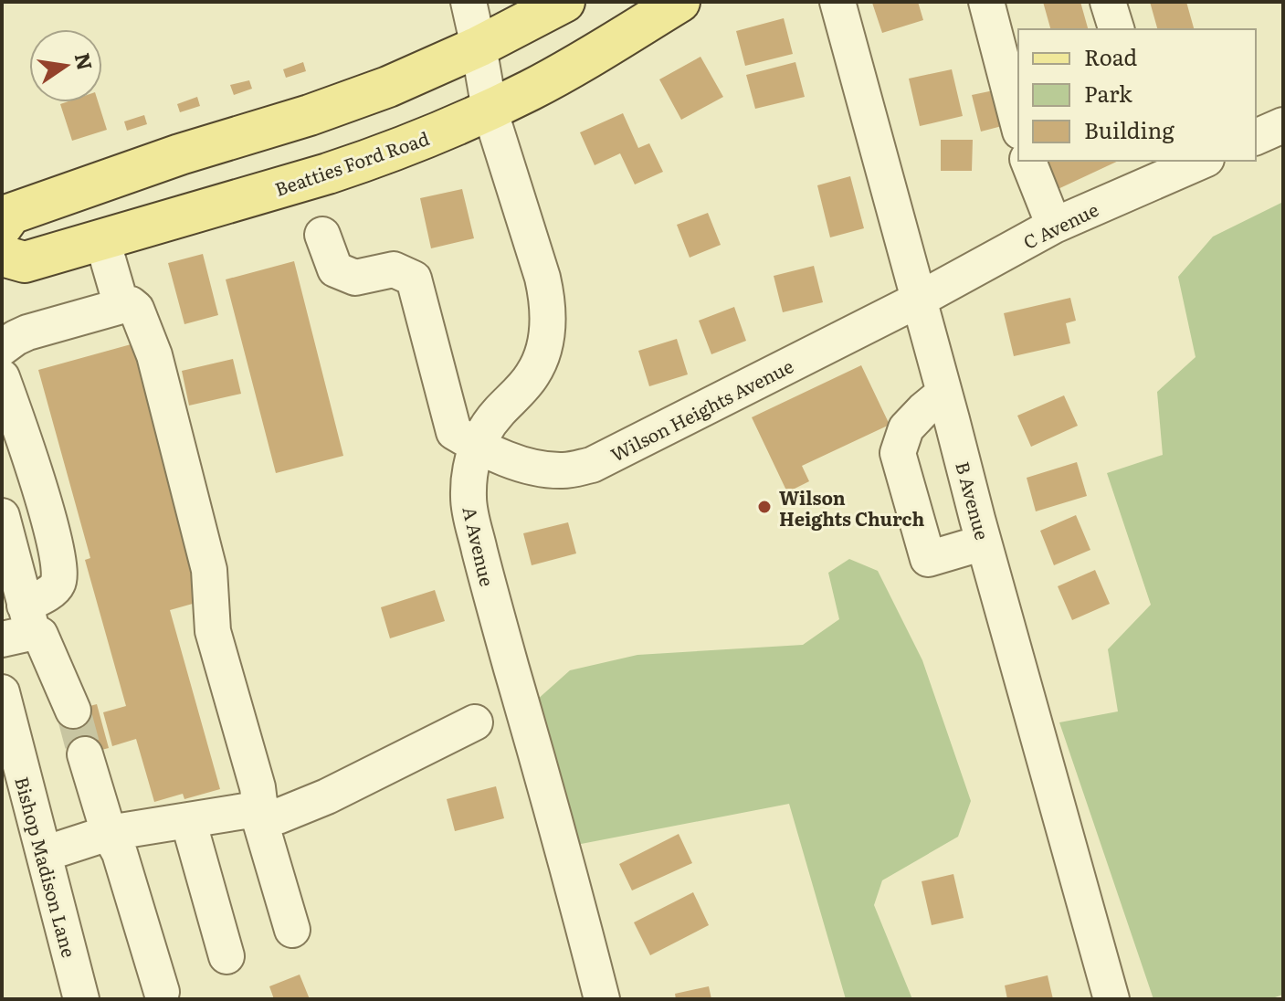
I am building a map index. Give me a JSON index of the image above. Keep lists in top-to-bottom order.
{
  "streets": {
    "main road": ["Beatties Ford Road"],
    "street": [
      "C Avenue",
      "Wilson Heights Avenue",
      "B Avenue",
      "A Avenue",
      "Bishop Madison Lane"
    ]
  },
  "crossings": [
    ["Beatties Ford Road", "A Avenue"],
    ["C Avenue", "Wilson Heights Avenue"],
    ["C Avenue", "B Avenue"],
    ["Wilson Heights Avenue", "B Avenue"],
    ["Wilson Heights Avenue", "A Avenue"]
  ],
  "places": ["Wilson Heights Church"],
  "legend": ["Road", "Park", "Building"],
  "north": "right"
}
